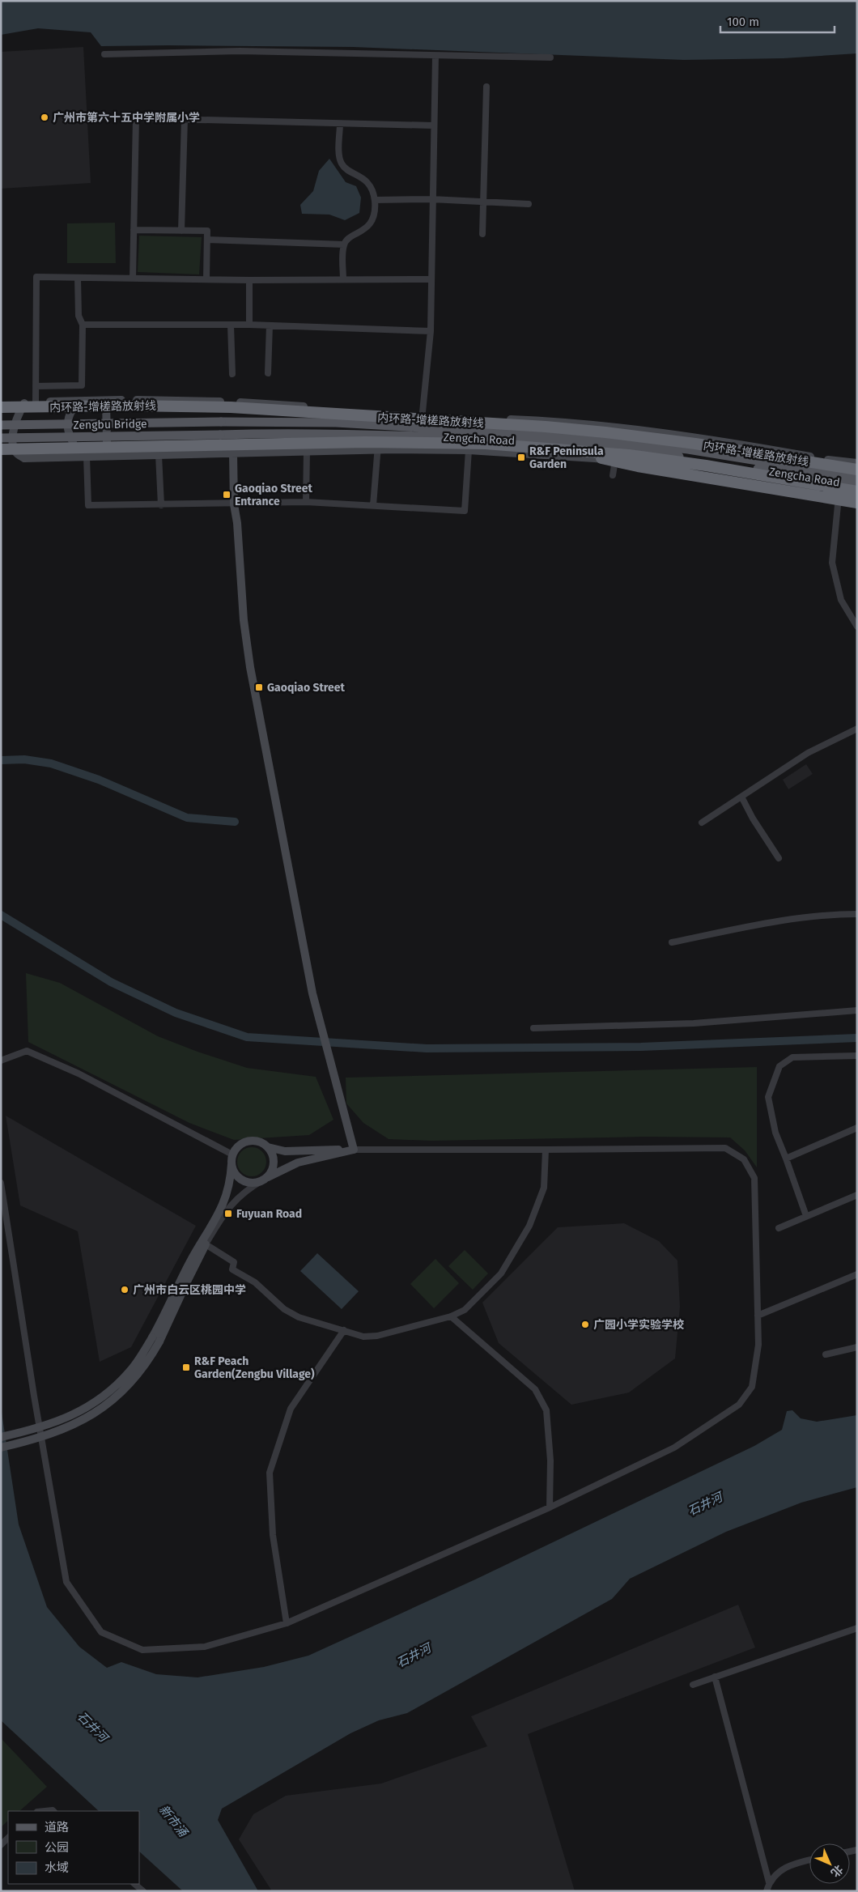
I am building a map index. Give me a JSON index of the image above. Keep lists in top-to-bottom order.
{
  "streets": {
    "highway": ["内环路-增槎路放射线", "Zengcha Road"],
    "main road": ["Zengbu Bridge"]
  },
  "crossings": [
    ["内环路-增槎路放射线", "Zengcha Road"],
    ["Zengbu Bridge", "Zengcha Road"]
  ],
  "water": ["石井河", "新市涌"],
  "places": {
    "other": ["广州市第六十五中学附属小学", "广州市白云区桃园中学", "广园小学实验学校"],
    "transit": [
      "R&F Peninsula Garden",
      "Gaoqiao Street Entrance",
      "Gaoqiao Street",
      "Fuyuan Road",
      "R&F Peach Garden(Zengbu Village)"
    ]
  },
  "legend": ["道路", "公园", "水域"],
  "scale_bar": "100 m",
  "north": "bottom right"
}
